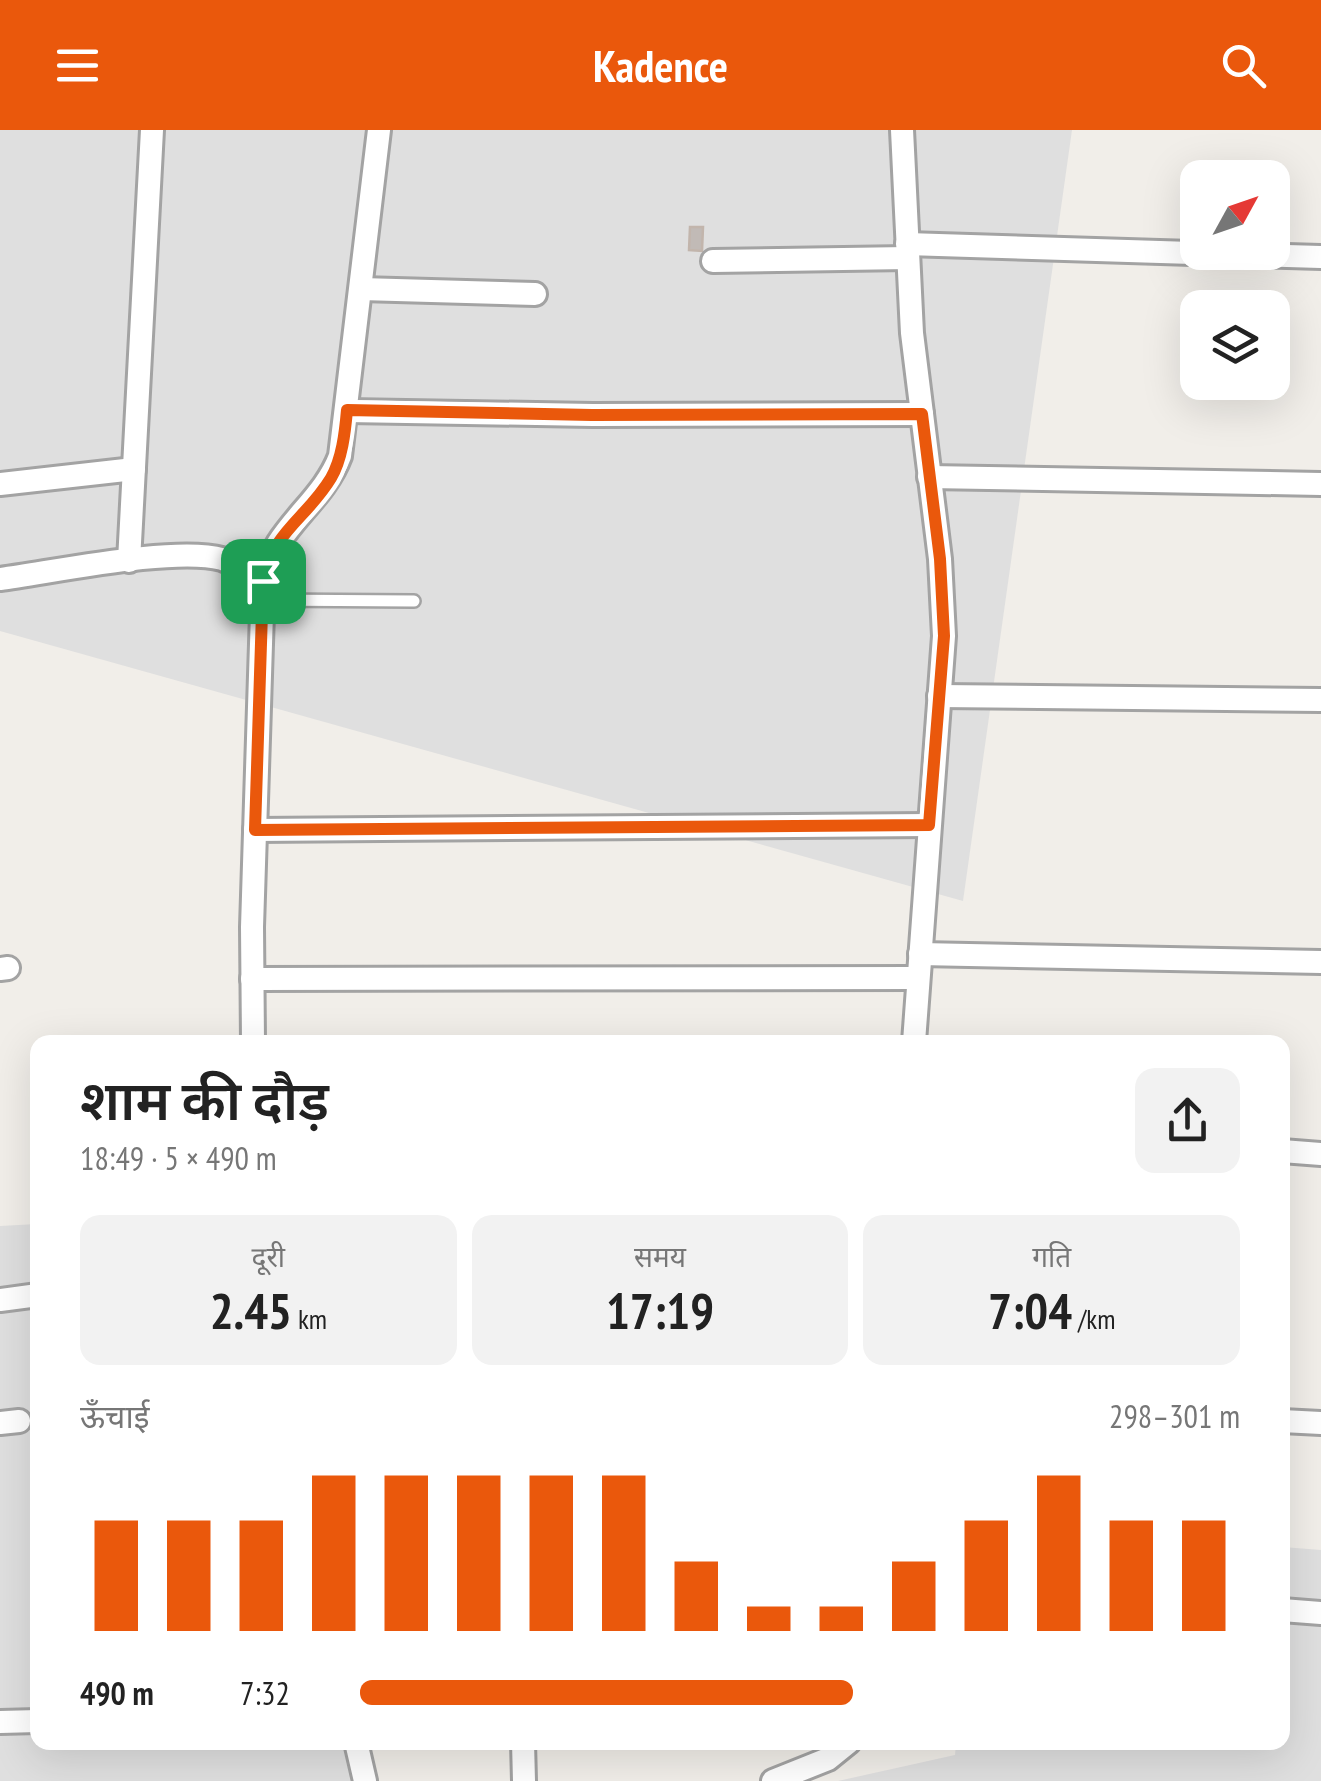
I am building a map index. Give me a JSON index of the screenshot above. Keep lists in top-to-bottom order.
{
  "north": "top right",
  "page": {
    "header": "Kadence",
    "heading": ["शाम की दौड़", "18:49 · 5 × 490 m"],
    "stats": [
      ["दूरी", "2.45 km"],
      ["समय", "17:19"],
      ["गति", "7:04 /km"]
    ],
    "chart": ["ऊँचाई", "298–301 m"],
    "list": [
      {
        "name": "490 m",
        "note": "7:32"
      }
    ]
  }
}
